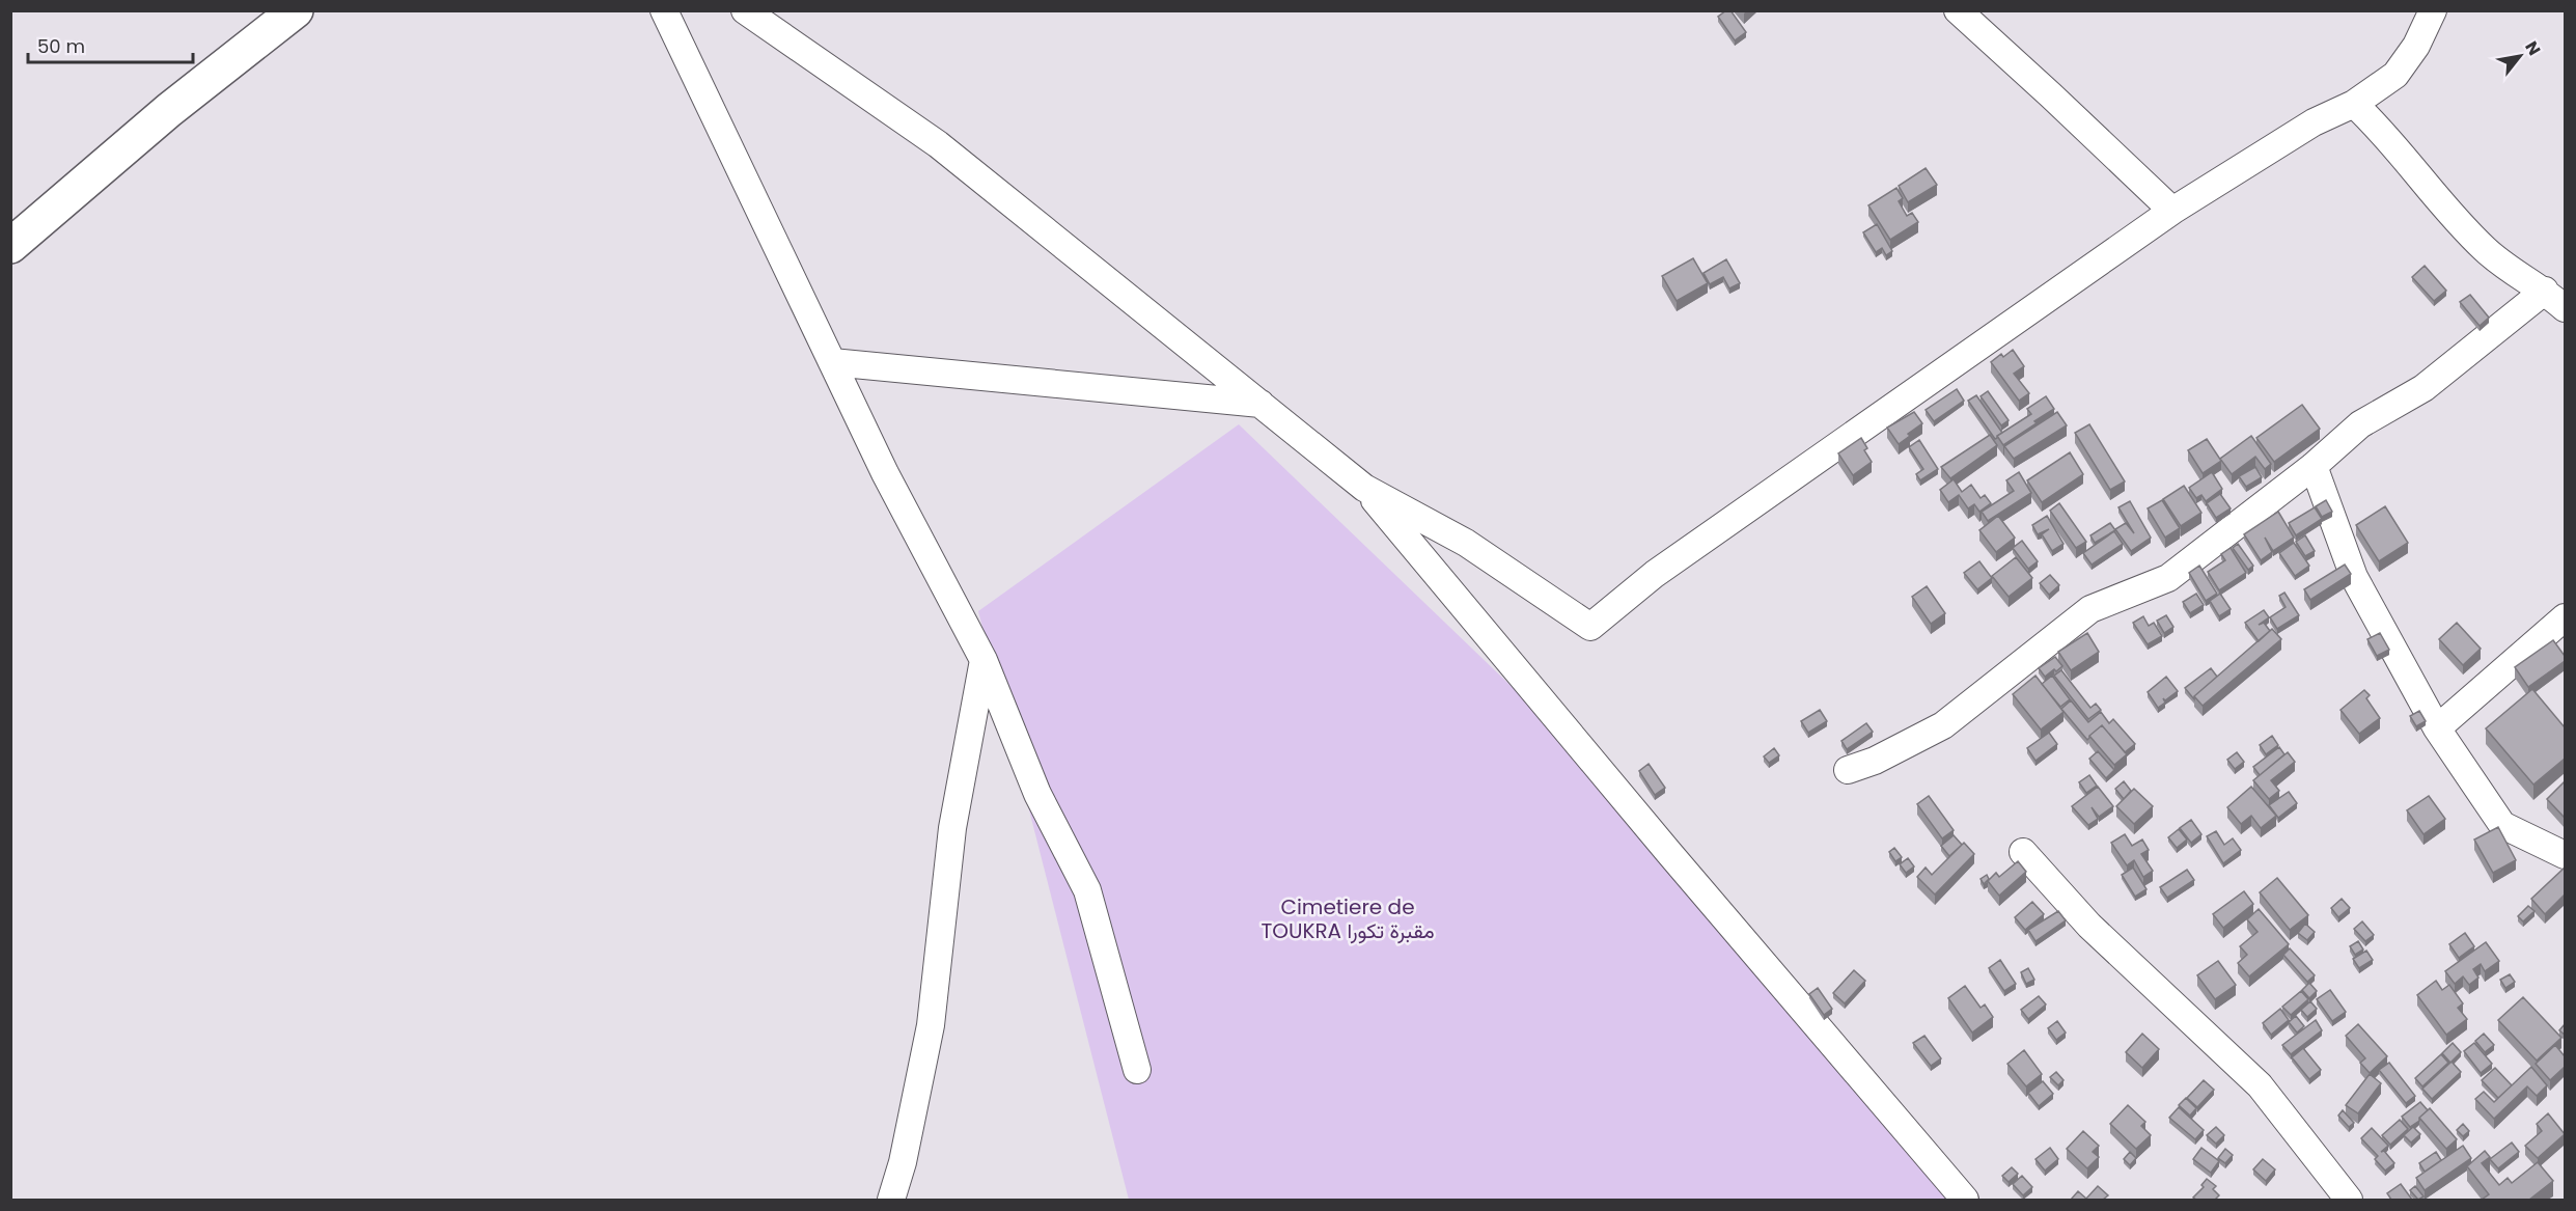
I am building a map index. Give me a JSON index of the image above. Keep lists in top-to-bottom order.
{
  "parks": ["Cimetiere de TOUKRA مقبرة تكورا"],
  "scale_bar": "50 m",
  "north": "top right"
}
